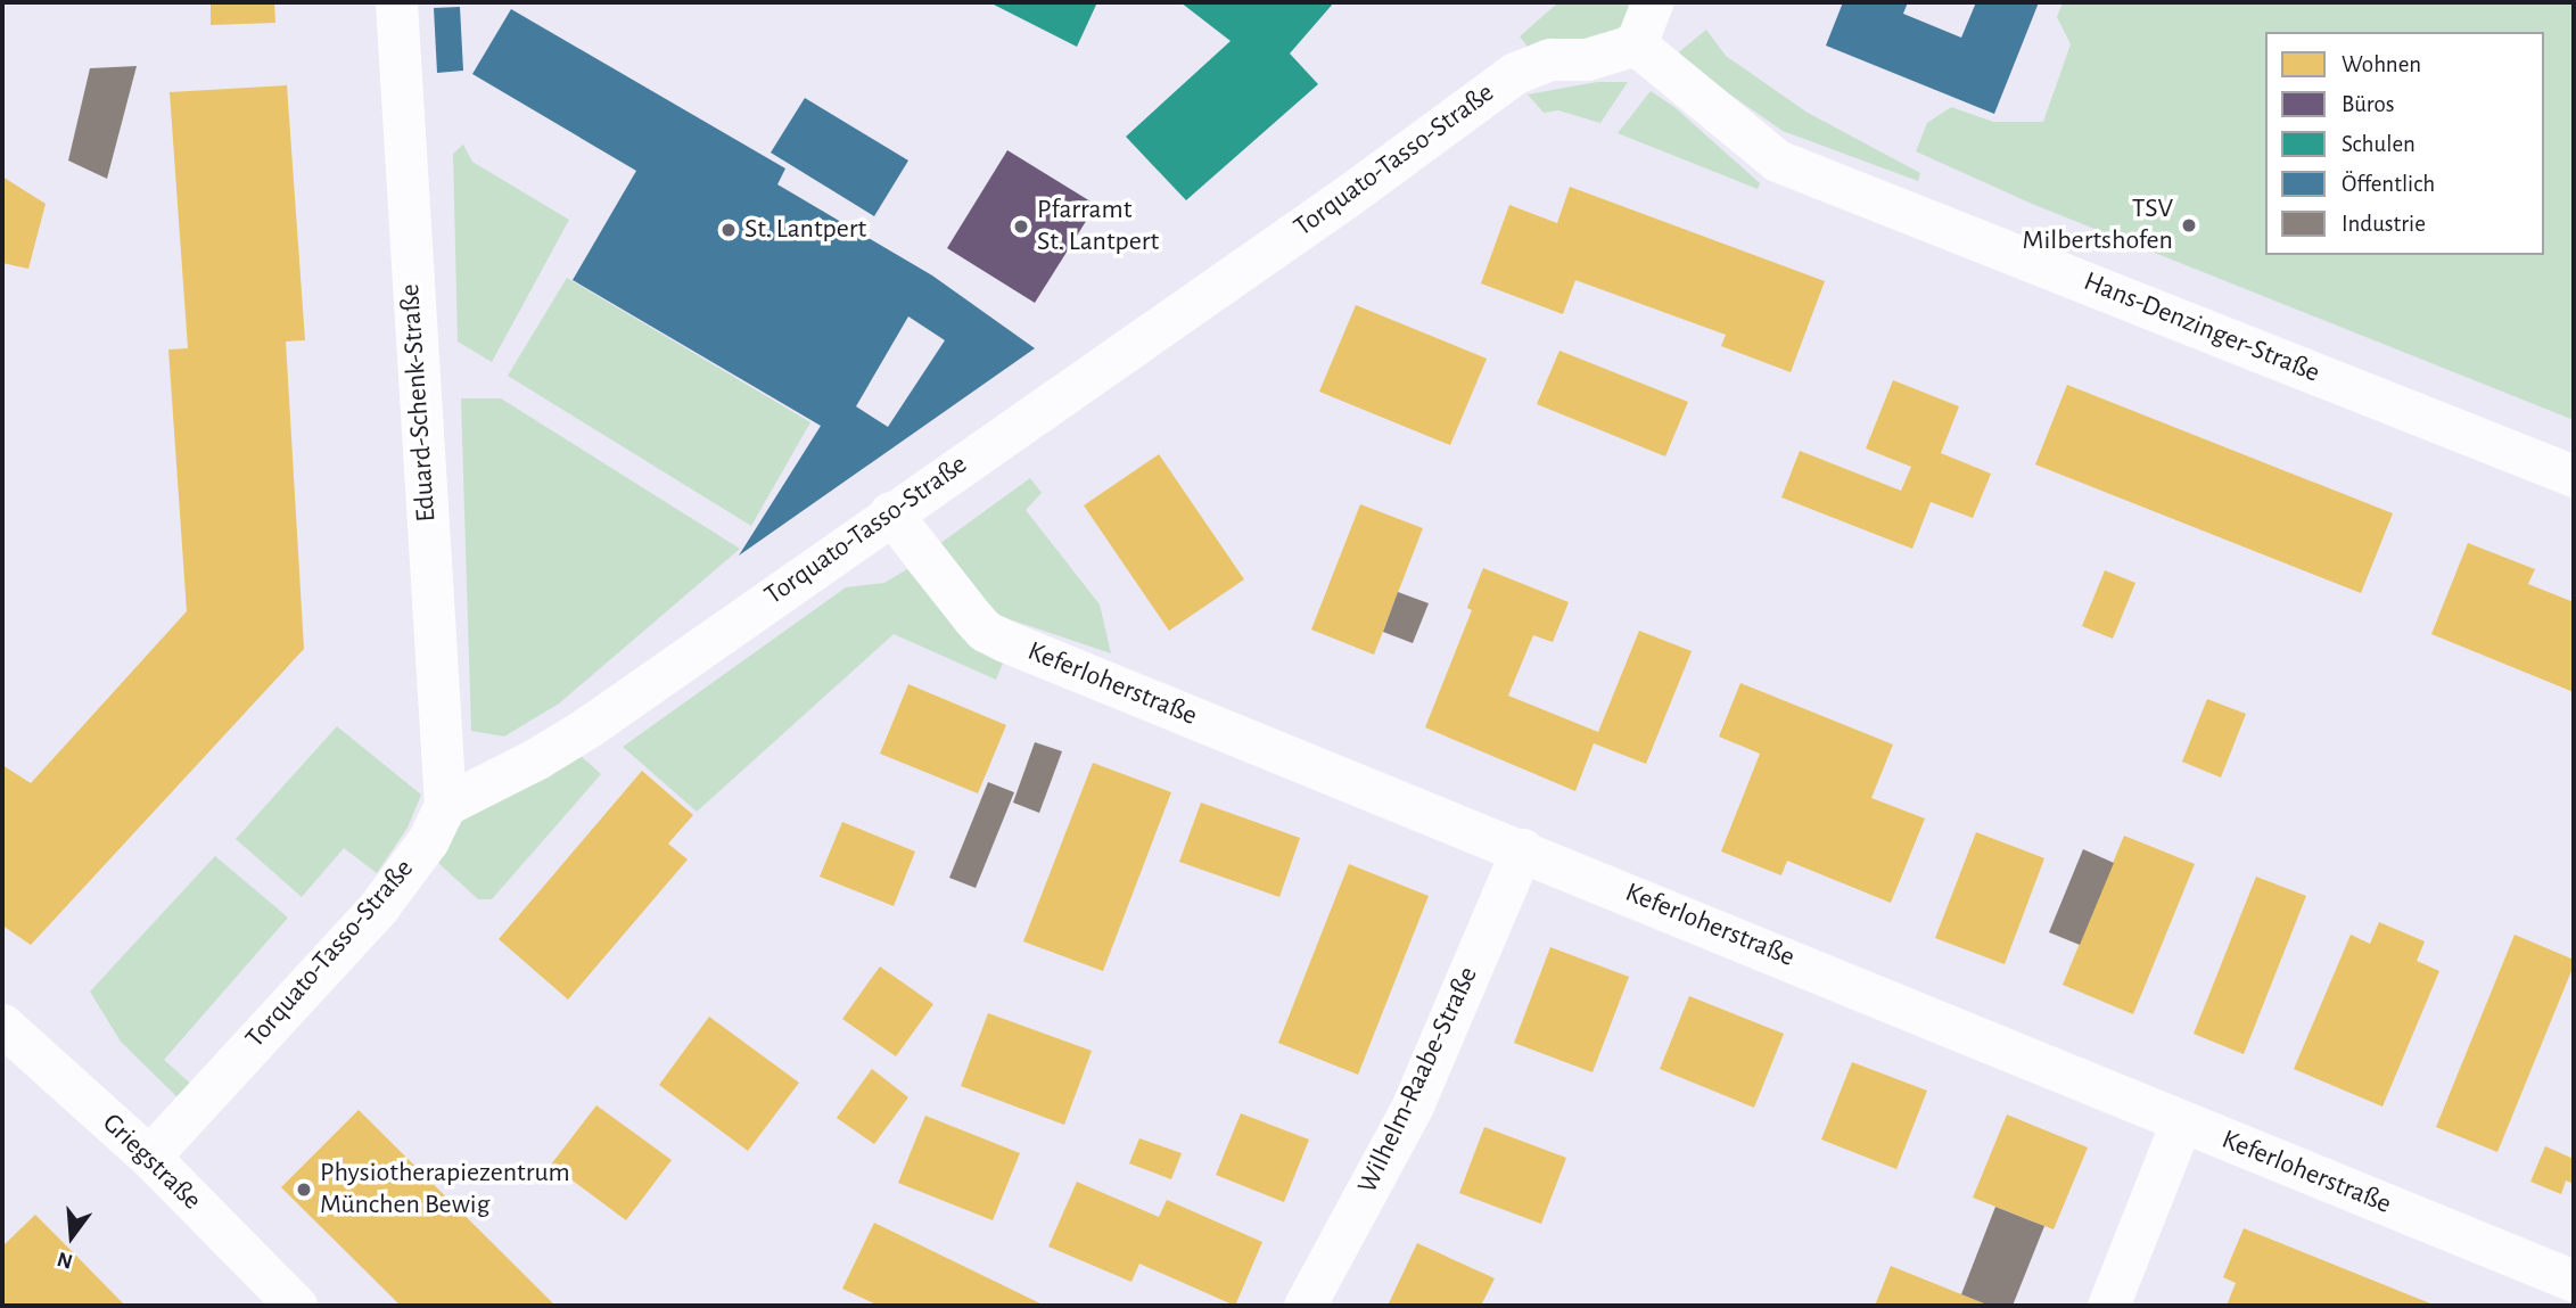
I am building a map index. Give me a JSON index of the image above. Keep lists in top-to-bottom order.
{
  "streets": {
    "street": [
      "Torquato-Tasso-Straße",
      "Hans-Denzinger-Straße",
      "Eduard-Schenk-Straße",
      "Keferloherstraße",
      "Wilhelm-Raabe-Straße",
      "Griegstraße"
    ]
  },
  "crossings": [
    ["Torquato-Tasso-Straße", "Hans-Denzinger-Straße"],
    ["Torquato-Tasso-Straße", "Eduard-Schenk-Straße"],
    ["Torquato-Tasso-Straße", "Keferloherstraße"],
    ["Torquato-Tasso-Straße", "Griegstraße"],
    ["Keferloherstraße", "Wilhelm-Raabe-Straße"]
  ],
  "places": [
    "TSV Milbertshofen",
    "Pfarramt St. Lantpert",
    "St. Lantpert",
    "Physiotherapiezentrum München Bewig"
  ],
  "legend": [
    "Wohnen",
    "Büros",
    "Schulen",
    "Öffentlich",
    "Industrie"
  ],
  "north": "bottom"
}
